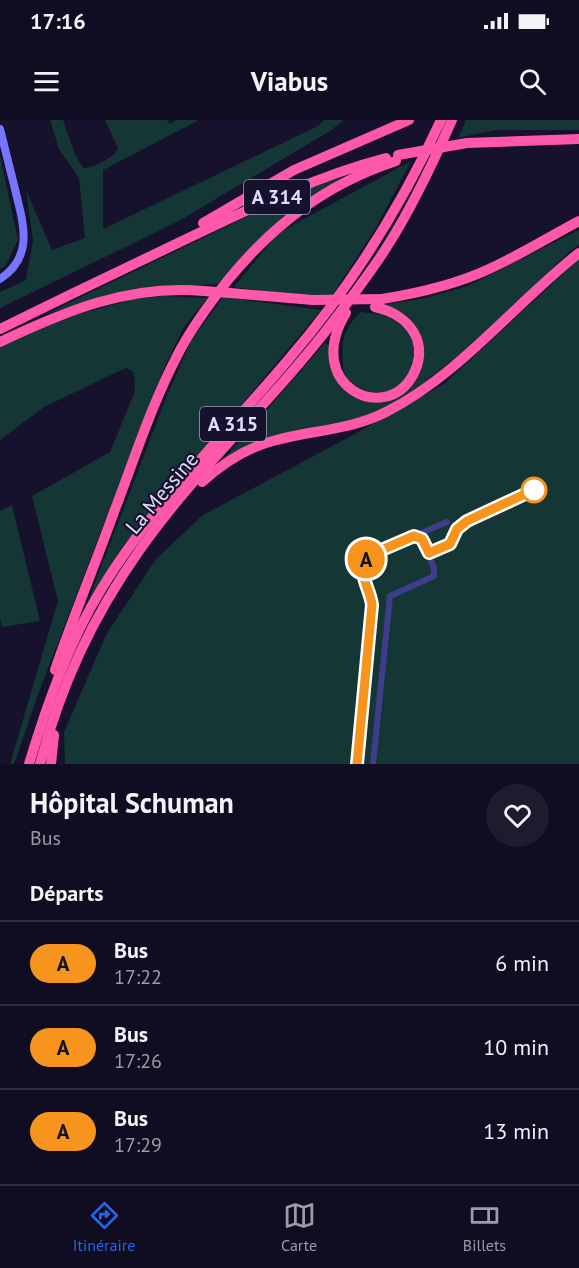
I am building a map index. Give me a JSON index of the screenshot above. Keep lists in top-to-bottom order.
{
  "streets": {
    "highway": ["A 314", "A 315", "La Messine"]
  },
  "lines": ["bus line A"],
  "page": {
    "status": "17:16",
    "header": "Viabus",
    "on_map": "A",
    "heading": [
      ["Hôpital Schuman", "Bus"],
      "Départs"
    ],
    "list": [
      {
        "mark": "A",
        "name": "Bus",
        "note": "17:22",
        "value": "6 min"
      },
      {
        "mark": "A",
        "name": "Bus",
        "note": "17:26",
        "value": "10 min"
      },
      {
        "mark": "A",
        "name": "Bus",
        "note": "17:29",
        "value": "13 min"
      }
    ],
    "tabs": ["Itinéraire", "Carte", "Billets"]
  }
}
